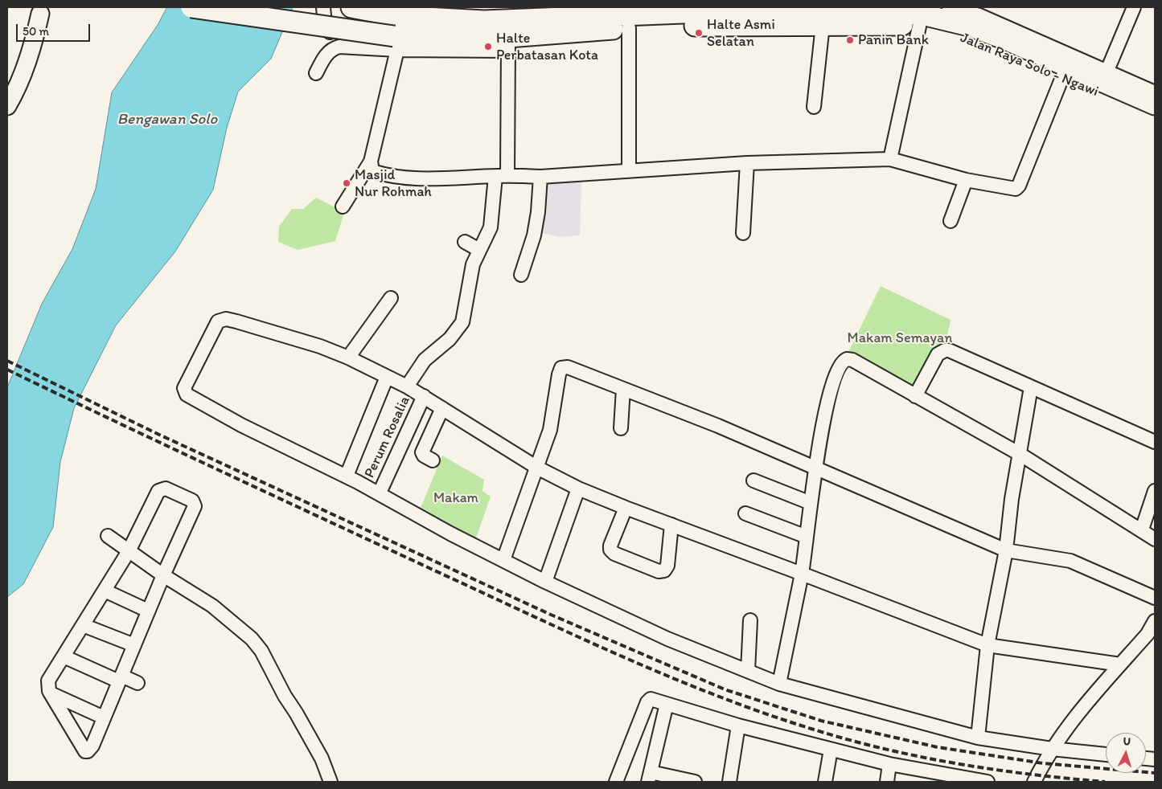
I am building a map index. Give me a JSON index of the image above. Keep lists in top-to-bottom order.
{
  "streets": {
    "highway": ["Jalan Raya Solo - Ngawi"],
    "street": ["Perum Rosalia"]
  },
  "water": ["Bengawan Solo"],
  "parks": ["Makam Semayan", "Makam"],
  "places": [
    "Halte Asmi Selatan",
    "Panin Bank",
    "Halte Perbatasan Kota",
    "Masjid Nur Rohmah"
  ],
  "scale_bar": "50 m",
  "north": "top"
}
